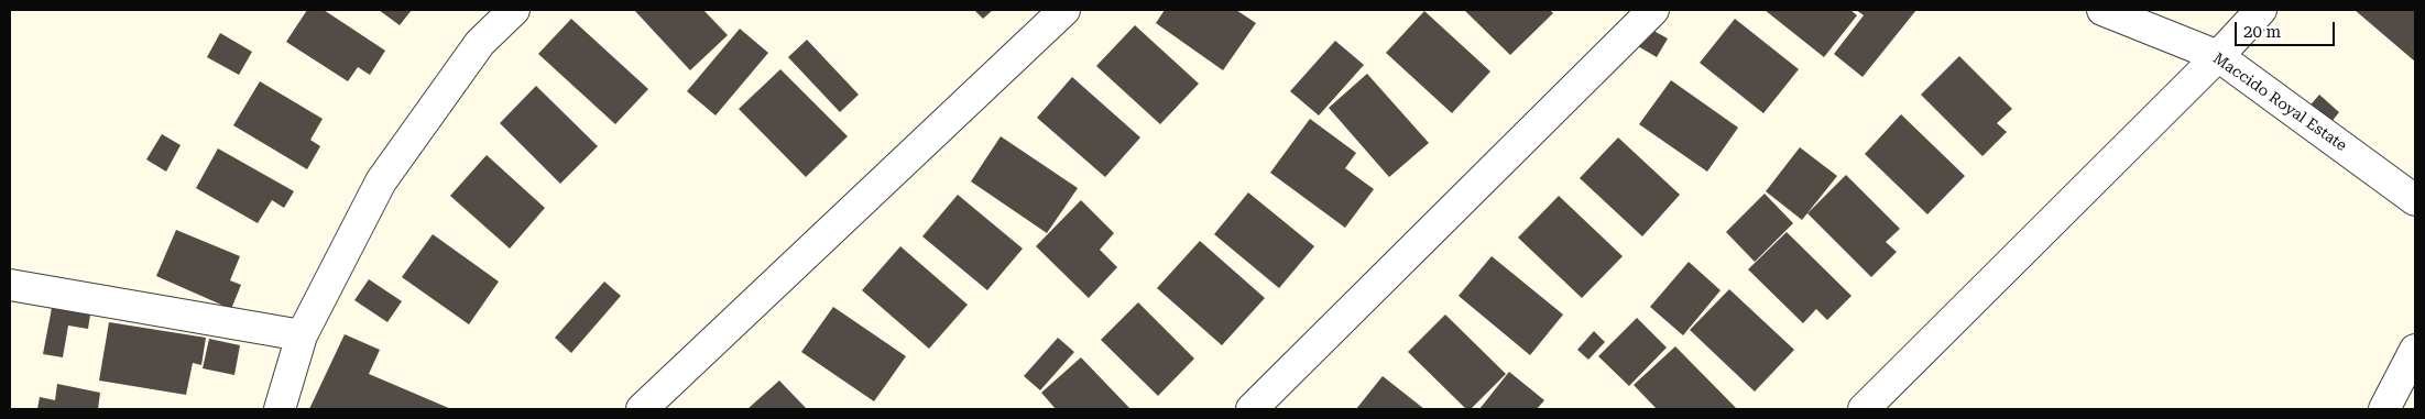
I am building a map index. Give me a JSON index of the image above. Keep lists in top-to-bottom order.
{
  "streets": {
    "street": ["Maccido Royal Estate"]
  },
  "scale_bar": "20 m"
}
